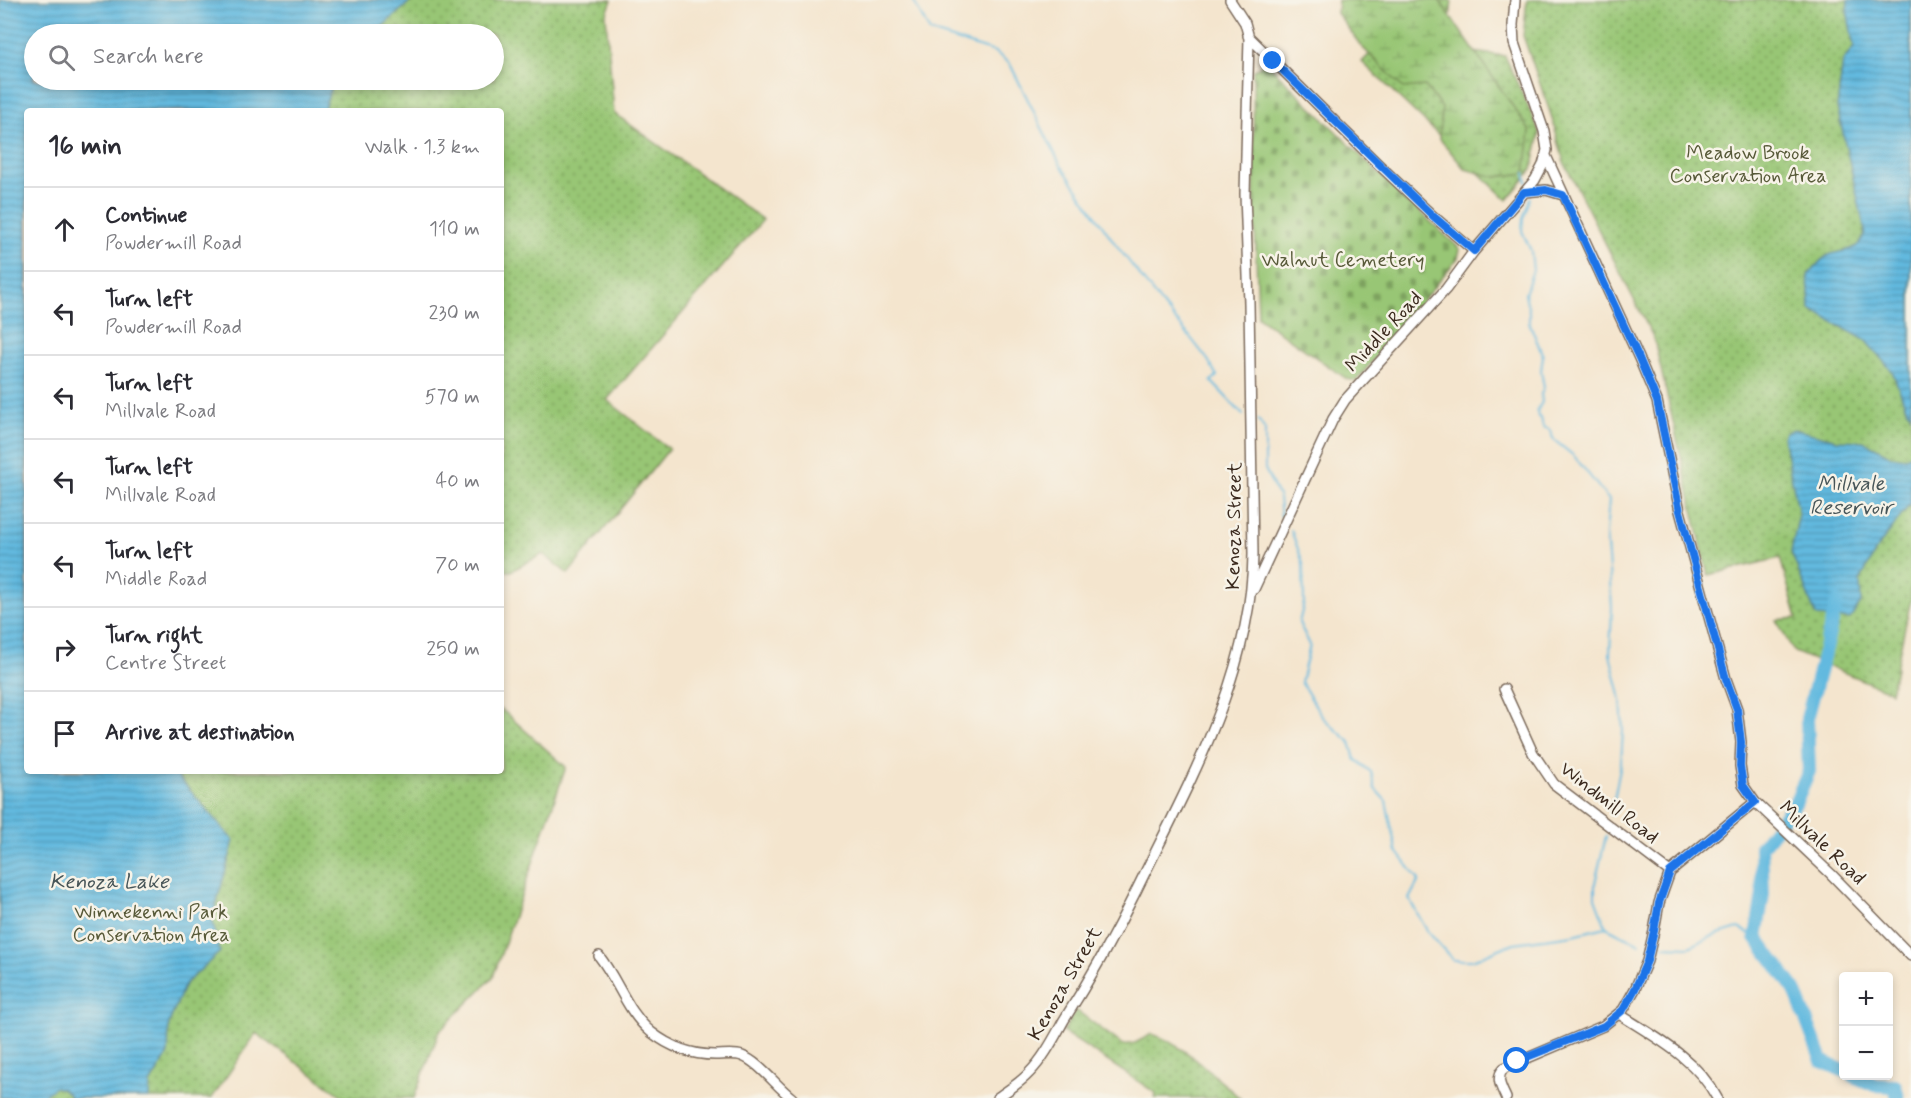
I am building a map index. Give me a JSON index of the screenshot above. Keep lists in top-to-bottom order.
{
  "streets": {
    "street": [
      "Middle Road",
      "Kenoza Street",
      "Windmill Road",
      "Millvale Road"
    ]
  },
  "crossings": [
    ["Middle Road", "Kenoza Street"],
    ["Middle Road", "Millvale Road"]
  ],
  "water": ["Millvale Reservoir", "Kenoza Lake"],
  "parks": ["Meadow Brook Conservation Area", "Walnut Cemetery", "Winnekenni Park Conservation Area"],
  "page": {
    "search": "Search here",
    "heading": ["16 min", "Walk · 1.3 km"],
    "list": [
      ["Continue", "Powdermill Road", "110 m"],
      ["Turn left", "Powdermill Road", "230 m"],
      ["Turn left", "Millvale Road", "570 m"],
      ["Turn left", "Millvale Road", "40 m"],
      ["Turn left", "Middle Road", "70 m"],
      ["Turn right", "Centre Street", "250 m"],
      "Arrive at destination"
    ],
    "map_buttons": ["+", "−"]
  }
}
